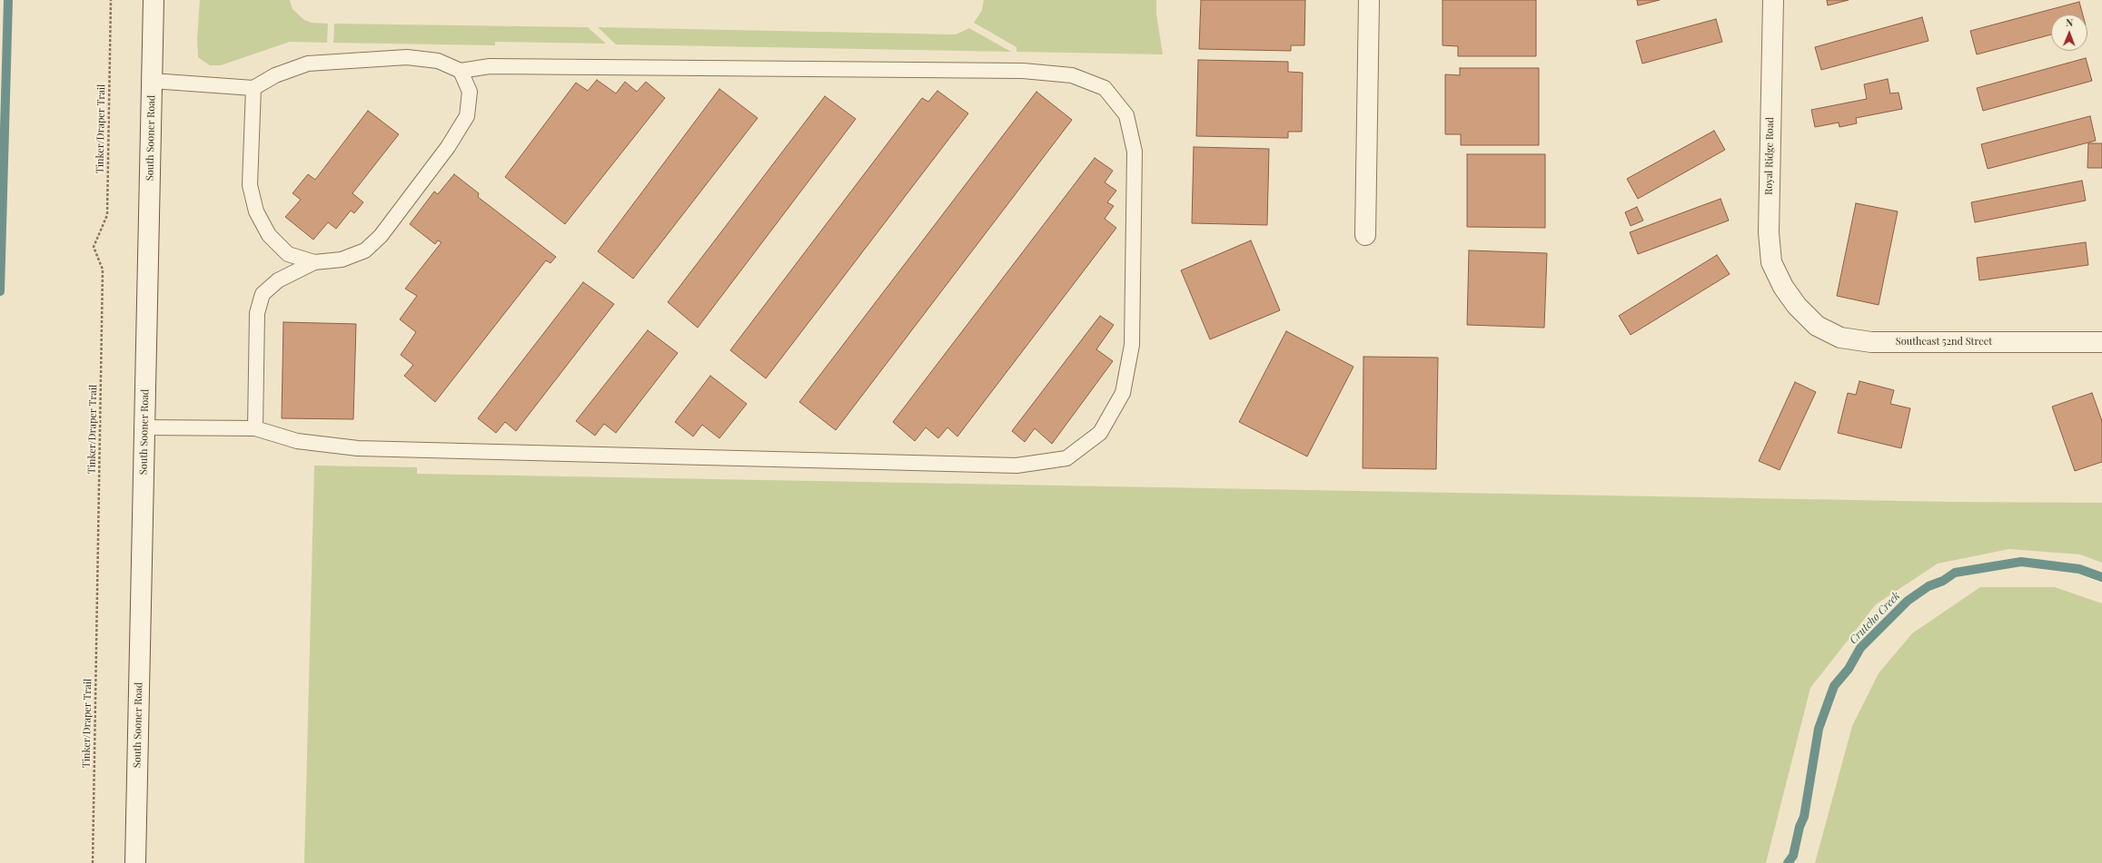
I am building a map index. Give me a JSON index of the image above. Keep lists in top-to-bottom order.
{
  "streets": {
    "street": ["South Sooner Road", "Royal Ridge Road", "Southeast 52nd Street"],
    "path": ["Tinker/Draper Trail"]
  },
  "crossings": [
    ["Royal Ridge Road", "Southeast 52nd Street"]
  ],
  "water": ["Crutcho Creek"],
  "north": "top"
}
